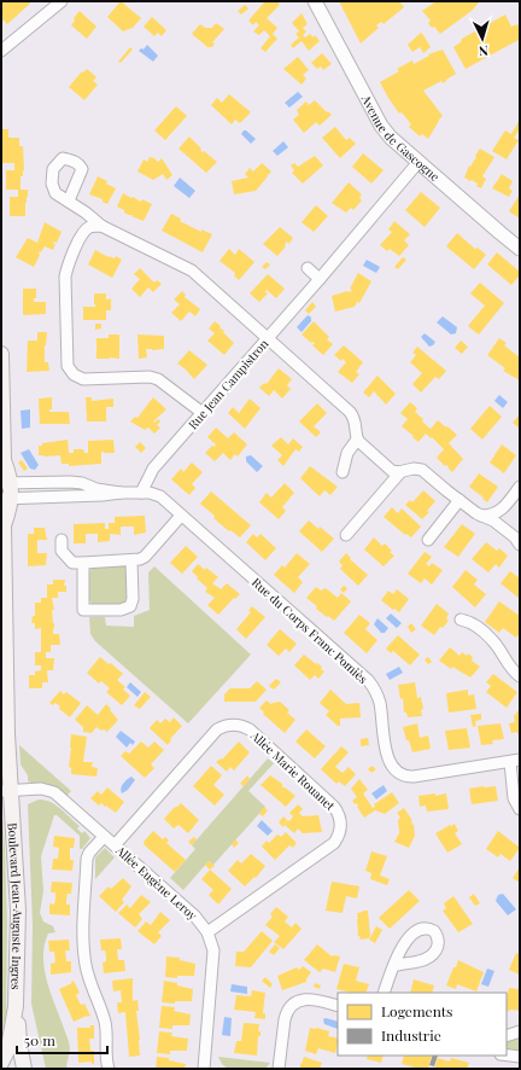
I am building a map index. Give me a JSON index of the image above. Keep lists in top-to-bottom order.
{
  "streets": {
    "main road": ["Boulevard Jean-Auguste Ingres"],
    "street": [
      "Avenue de Gascogne",
      "Rue Jean Campistron",
      "Rue du Corps Franc Pomiès",
      "Allée Marie Rouanet",
      "Allée Eugène Leroy"
    ]
  },
  "crossings": [
    ["Avenue de Gascogne", "Rue Jean Campistron"],
    ["Rue Jean Campistron", "Rue du Corps Franc Pomiès"],
    ["Rue du Corps Franc Pomiès", "Boulevard Jean-Auguste Ingres"],
    ["Allée Marie Rouanet", "Allée Eugène Leroy"],
    ["Allée Eugène Leroy", "Boulevard Jean-Auguste Ingres"]
  ],
  "legend": ["Logements", "Industrie"],
  "scale_bar": "50 m",
  "north": "bottom"
}
